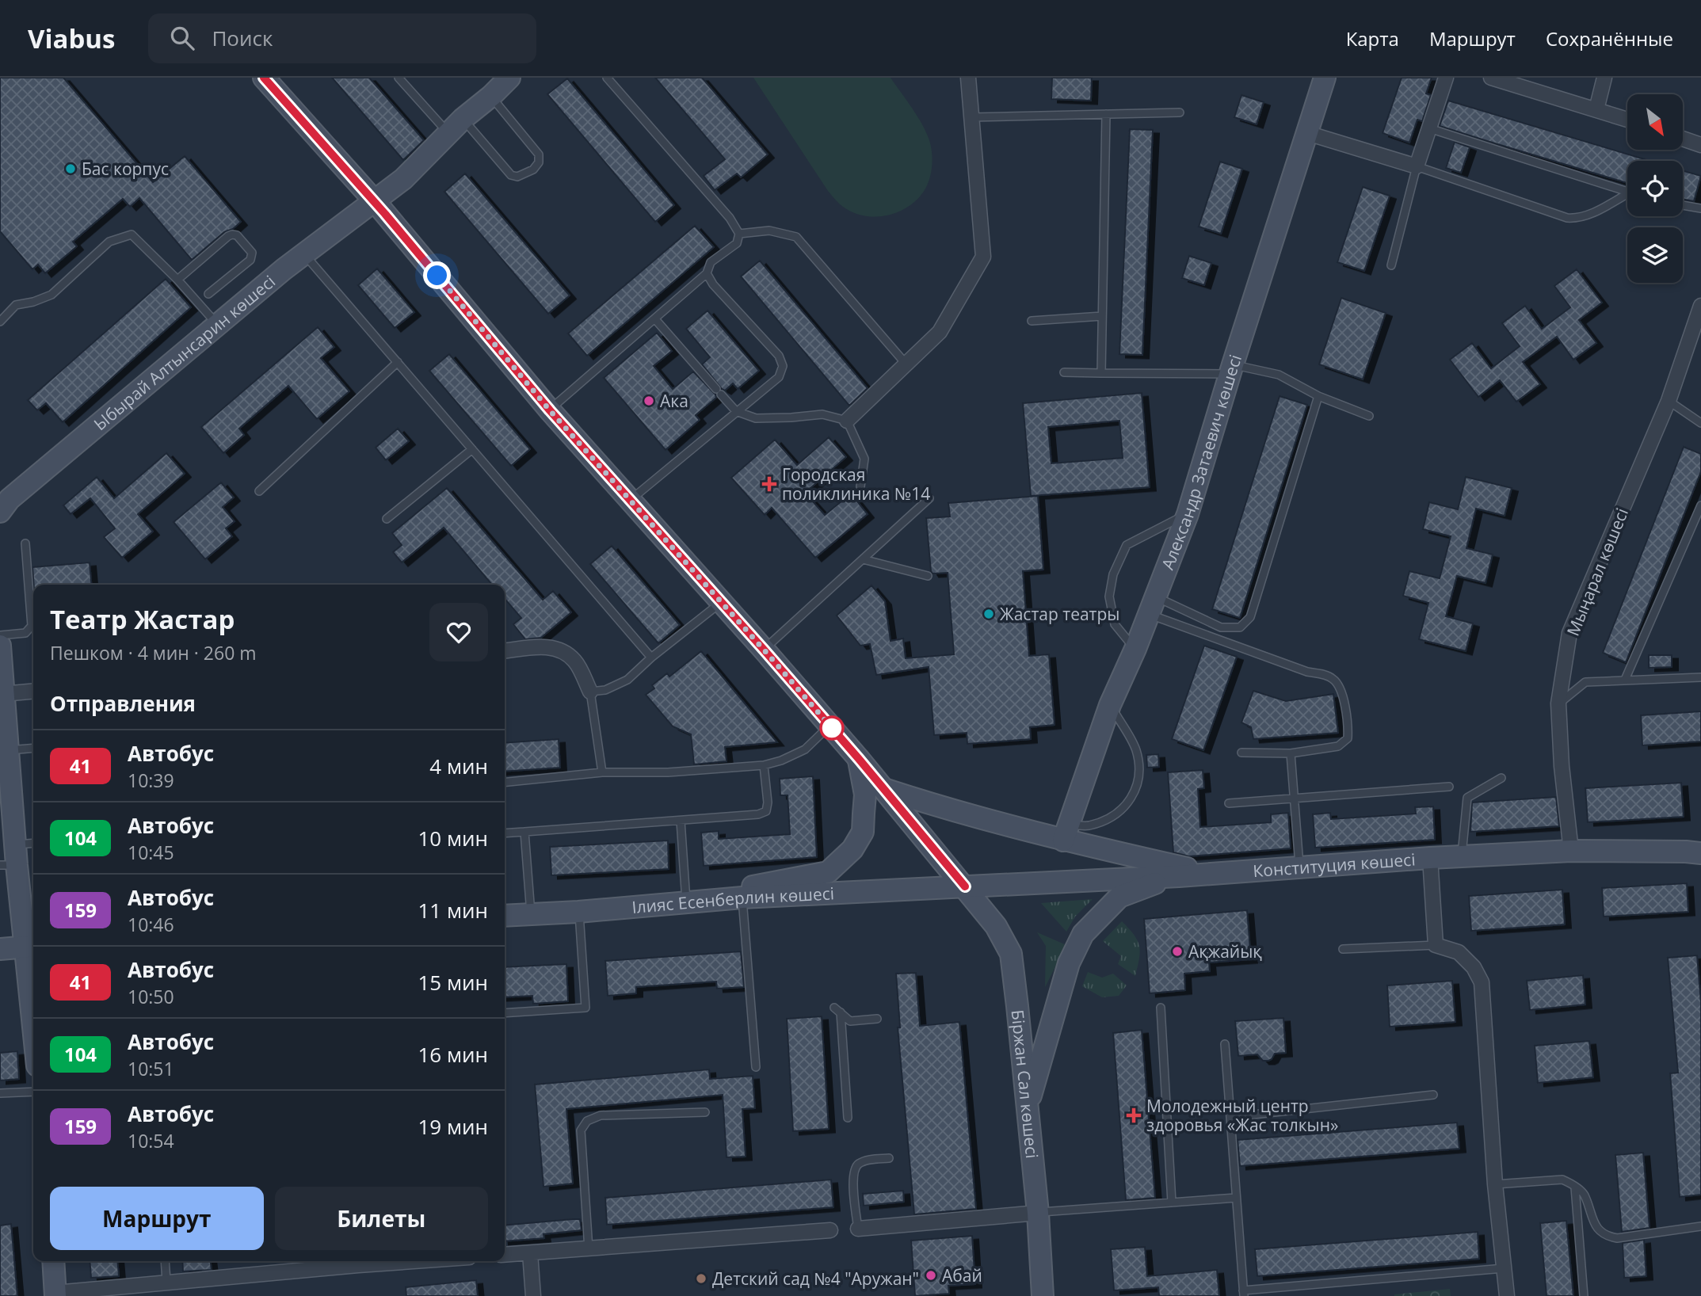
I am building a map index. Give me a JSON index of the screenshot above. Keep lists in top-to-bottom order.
{
  "streets": {
    "main road": [
      "Ыбырай Алтынсарин көшесі",
      "Александр Затаевич көшесі",
      "Конституция көшесі",
      "Ілияс Есенберлин көшесі",
      "Біржан Сал көшесі"
    ],
    "street": ["Мыңарал көшесі"]
  },
  "crossings": [
    ["Ыбырай Алтынсарин көшесі", "Біржан Сал көшесі"],
    ["Мыңарал көшесі", "Конституция көшесі"],
    ["Конституция көшесі", "Ілияс Есенберлин көшесі"],
    ["Конституция көшесі", "Біржан Сал көшесі"],
    ["Ілияс Есенберлин көшесі", "Біржан Сал көшесі"]
  ],
  "places": {
    "other": [
      "Бас корпус",
      "Ака",
      "Жастар театры",
      "Ақжайық",
      "Абай",
      "Детский сад №4 \"Аружан\""
    ],
    "health": ["Городская поликлиника №14", "Молодежный центр здоровья «Жас толкын»"]
  },
  "lines": ["bus line 41"],
  "north": "bottom right",
  "page": {
    "header": "Viabus",
    "search": "Поиск",
    "nav": ["Карта", "Маршрут", "Сохранённые"],
    "heading": [
      ["Театр Жастар", "Пешком · 4 мин · 260 m"],
      "Отправления"
    ],
    "list": [
      {
        "mark": "41",
        "name": "Автобус",
        "note": "10:39",
        "value": "4 мин"
      },
      {
        "mark": "104",
        "name": "Автобус",
        "note": "10:45",
        "value": "10 мин"
      },
      {
        "mark": "159",
        "name": "Автобус",
        "note": "10:46",
        "value": "11 мин"
      },
      {
        "mark": "41",
        "name": "Автобус",
        "note": "10:50",
        "value": "15 мин"
      },
      {
        "mark": "104",
        "name": "Автобус",
        "note": "10:51",
        "value": "16 мин"
      },
      {
        "mark": "159",
        "name": "Автобус",
        "note": "10:54",
        "value": "19 мин"
      }
    ],
    "buttons": ["Маршрут", "Билеты"]
  }
}
